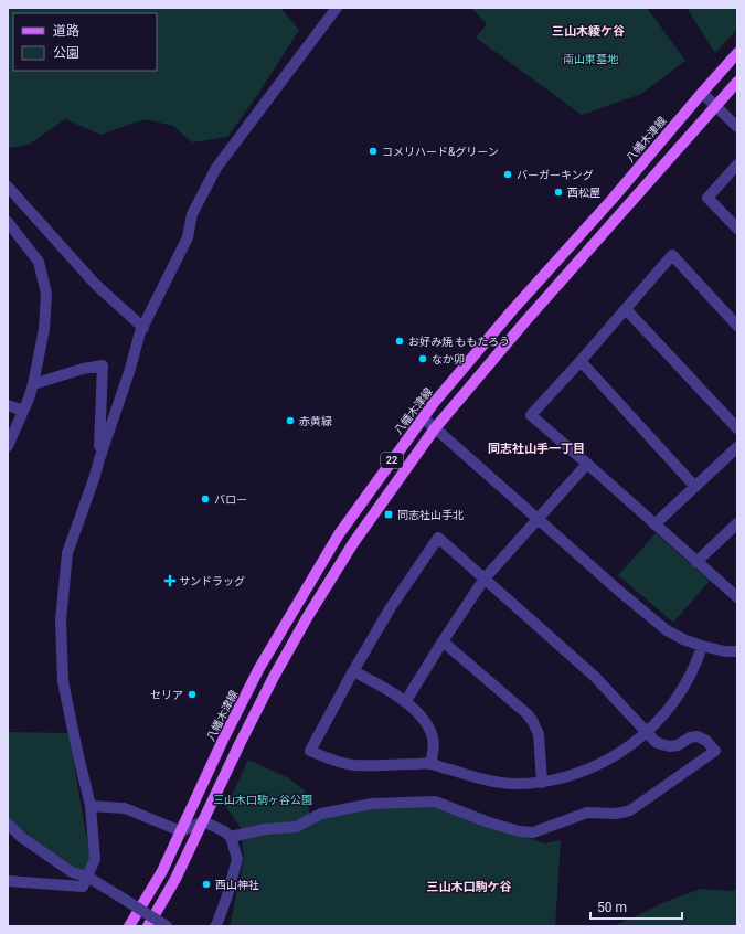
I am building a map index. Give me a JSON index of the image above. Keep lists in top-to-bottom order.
{
  "streets": {
    "main road": ["八幡木津線", "22"]
  },
  "districts": ["三山木綾ケ谷", "同志社山手一丁目", "三山木口駒ケ谷"],
  "parks": ["南山東墓地", "三山木口駒ヶ谷公園"],
  "places": {
    "other": [
      "コメリハード&グリーン",
      "バーガーキング",
      "西松屋",
      "お好み焼 ももたろう",
      "なか卯",
      "赤黄緑",
      "バロー",
      "セリア",
      "西山神社"
    ],
    "transit": ["同志社山手北"],
    "health": ["サンドラッグ"]
  },
  "legend": ["道路", "公園"],
  "scale_bar": "50 m"
}
